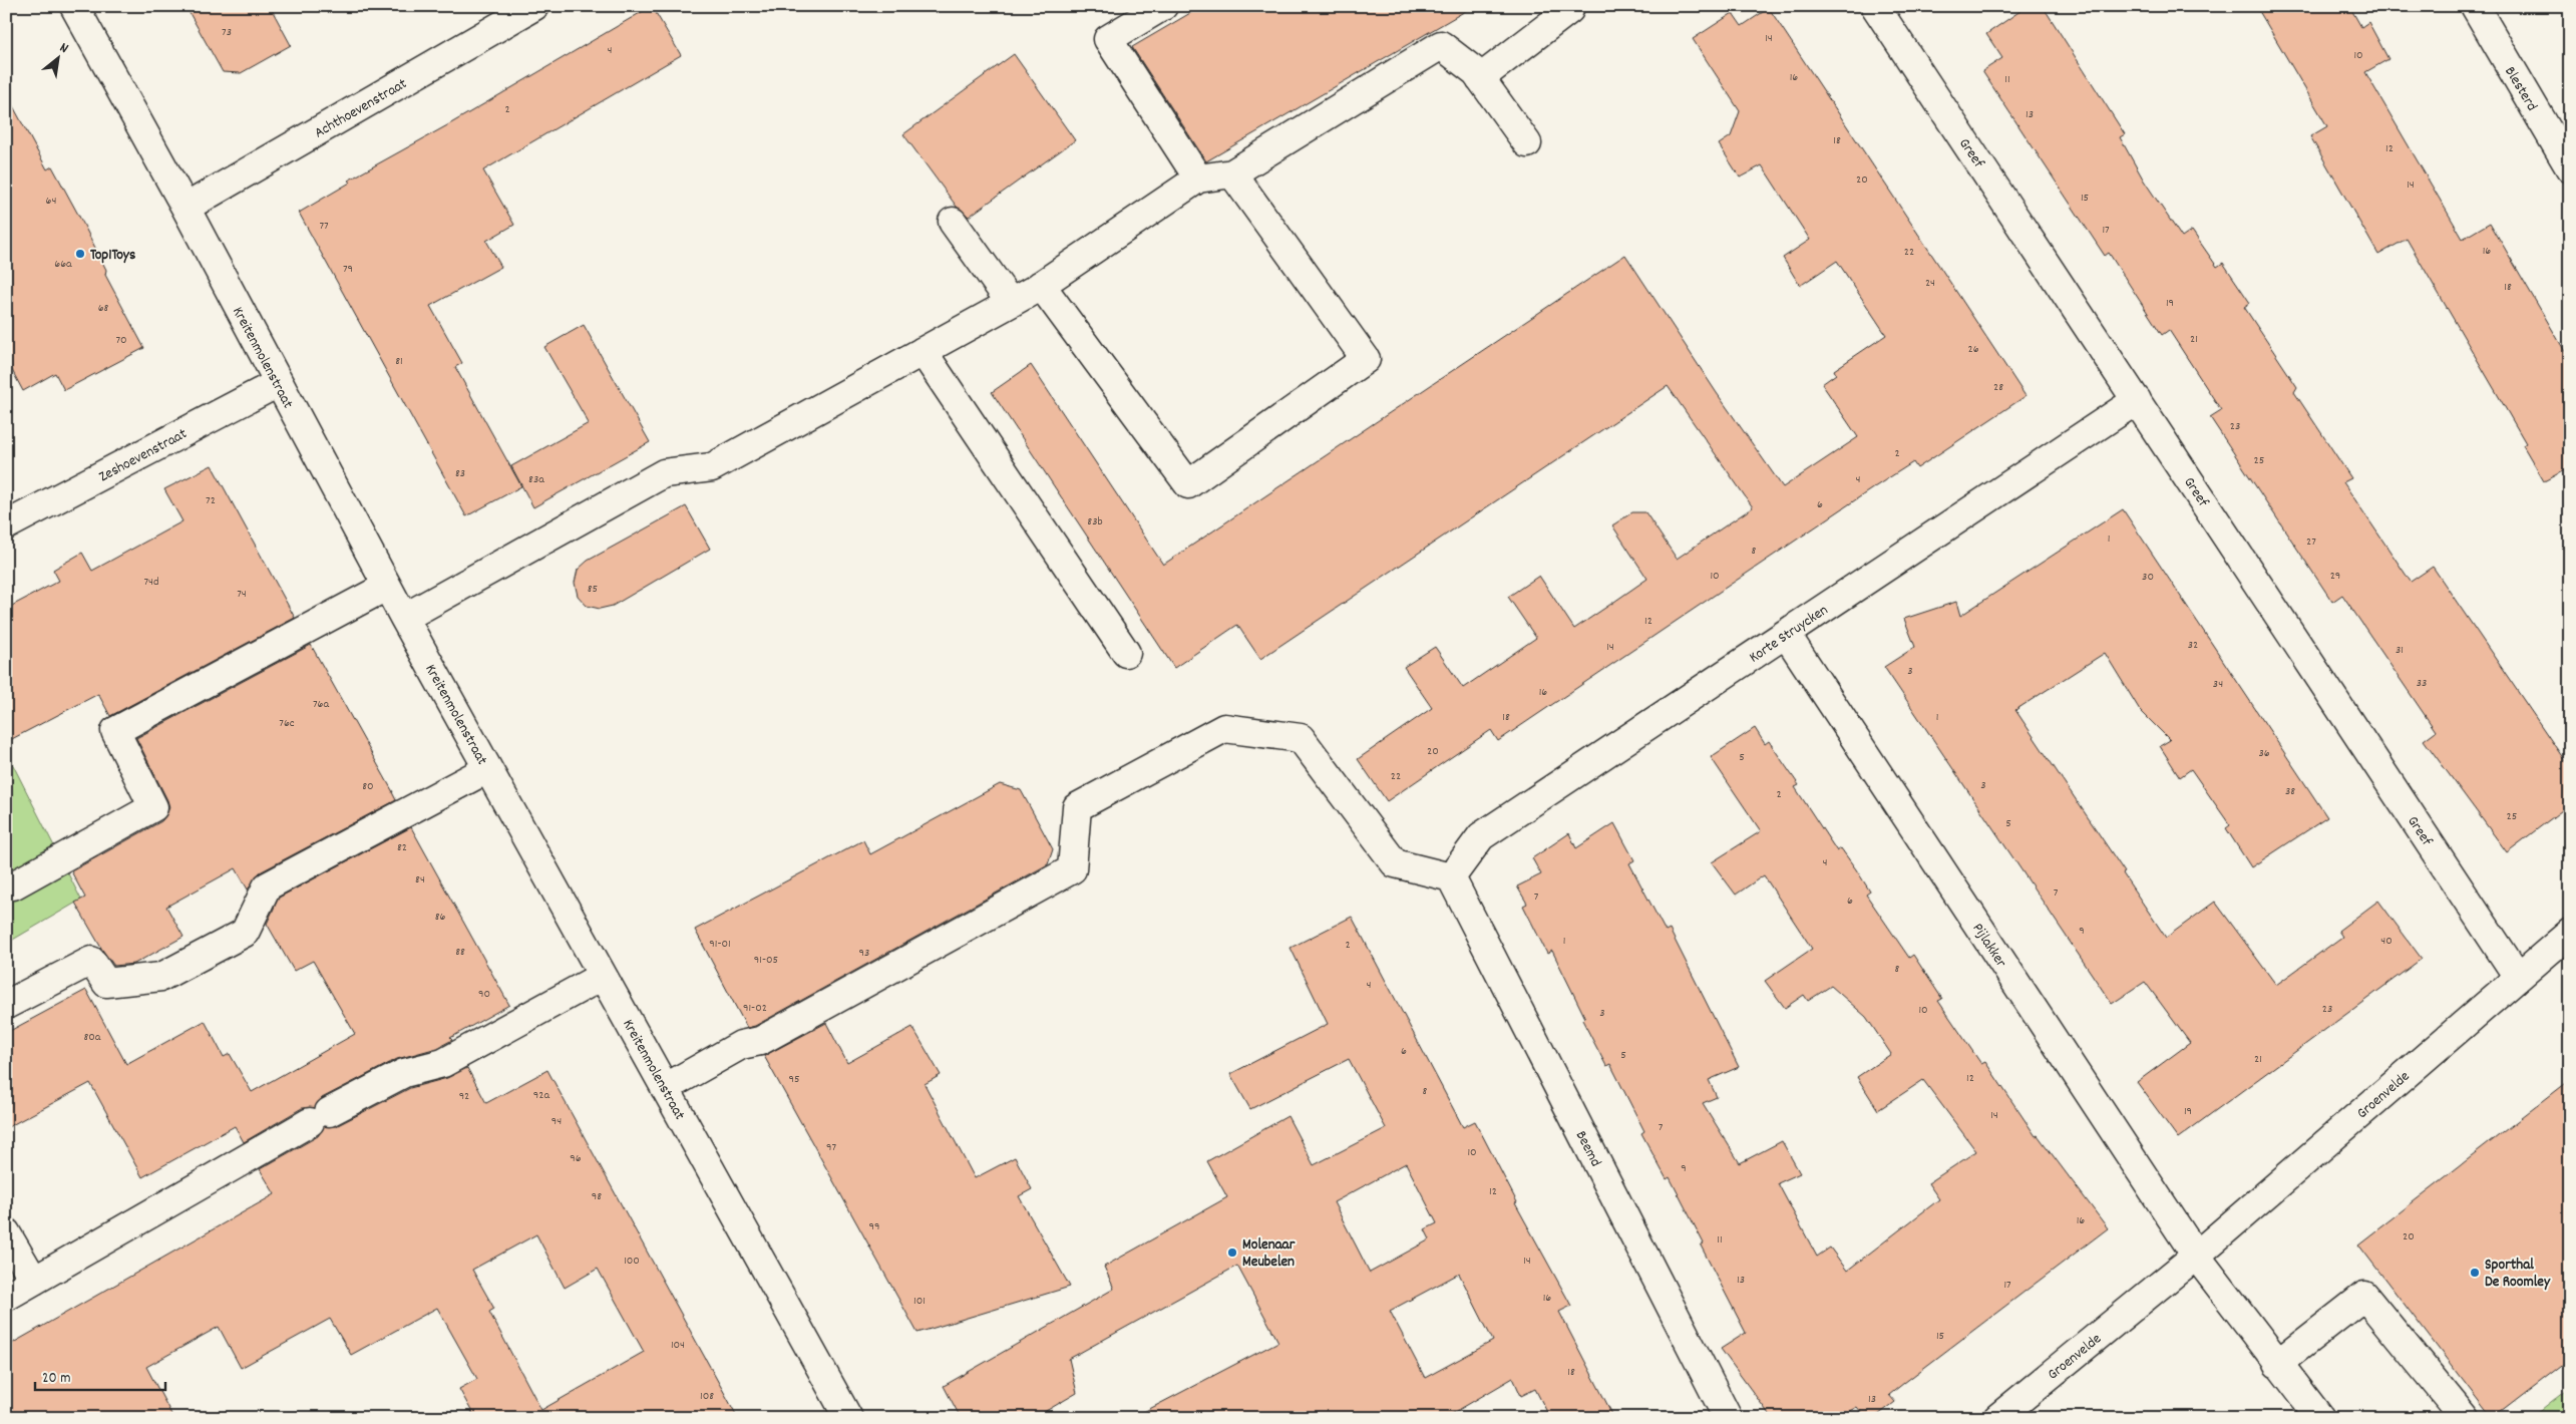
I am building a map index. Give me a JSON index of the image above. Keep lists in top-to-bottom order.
{
  "streets": {
    "street": [
      "Blesterd",
      "Achthoevenstraat",
      "Greef",
      "Kreitenmolenstraat",
      "Zeshoevenstraat",
      "Korte Struycken",
      "Pijlakker",
      "Groenvelde",
      "Beemd"
    ]
  },
  "crossings": [
    ["Achthoevenstraat", "Kreitenmolenstraat"],
    ["Greef", "Korte Struycken"],
    ["Greef", "Groenvelde"],
    ["Kreitenmolenstraat", "Zeshoevenstraat"],
    ["Korte Struycken", "Pijlakker"],
    ["Korte Struycken", "Beemd"],
    ["Pijlakker", "Groenvelde"]
  ],
  "places": ["Top1Toys", "Molenaar Meubelen", "Sporthal De Roomley"],
  "house_numbers": [
    "73",
    "14",
    "4",
    "10",
    "16",
    "11",
    "2",
    "13",
    "18",
    "12",
    "20",
    "14",
    "15",
    "64",
    "77",
    "17",
    "16",
    "22",
    "66a",
    "79",
    "24",
    "18",
    "19",
    "68",
    "21",
    "70",
    "26",
    "81",
    "28",
    "23",
    "2",
    "25",
    "83",
    "83a",
    "4",
    "72",
    "6",
    "83b",
    "1",
    "27",
    "8",
    "10",
    "29",
    "30",
    "74d",
    "85",
    "74",
    "12",
    "32",
    "14",
    "31",
    "3",
    "33",
    "34",
    "16",
    "76a",
    "18",
    "1",
    "76c",
    "20",
    "36",
    "5",
    "22",
    "3",
    "80",
    "38",
    "2",
    "25",
    "5",
    "82",
    "4",
    "84",
    "7",
    "7",
    "6",
    "86",
    "9",
    "1",
    "40",
    "91-01",
    "2",
    "88",
    "93",
    "91-05",
    "8",
    "4",
    "90",
    "91-02",
    "23",
    "10",
    "3",
    "80a",
    "6",
    "5",
    "21",
    "12",
    "95",
    "8",
    "92a",
    "92",
    "19",
    "14",
    "94",
    "7",
    "97",
    "10",
    "96",
    "9",
    "12",
    "98",
    "16",
    "99",
    "20",
    "11",
    "100",
    "14",
    "13",
    "17",
    "16",
    "101",
    "15",
    "104",
    "18",
    "108",
    "13"
  ],
  "scale_bar": "20 m",
  "north": "top right"
}
